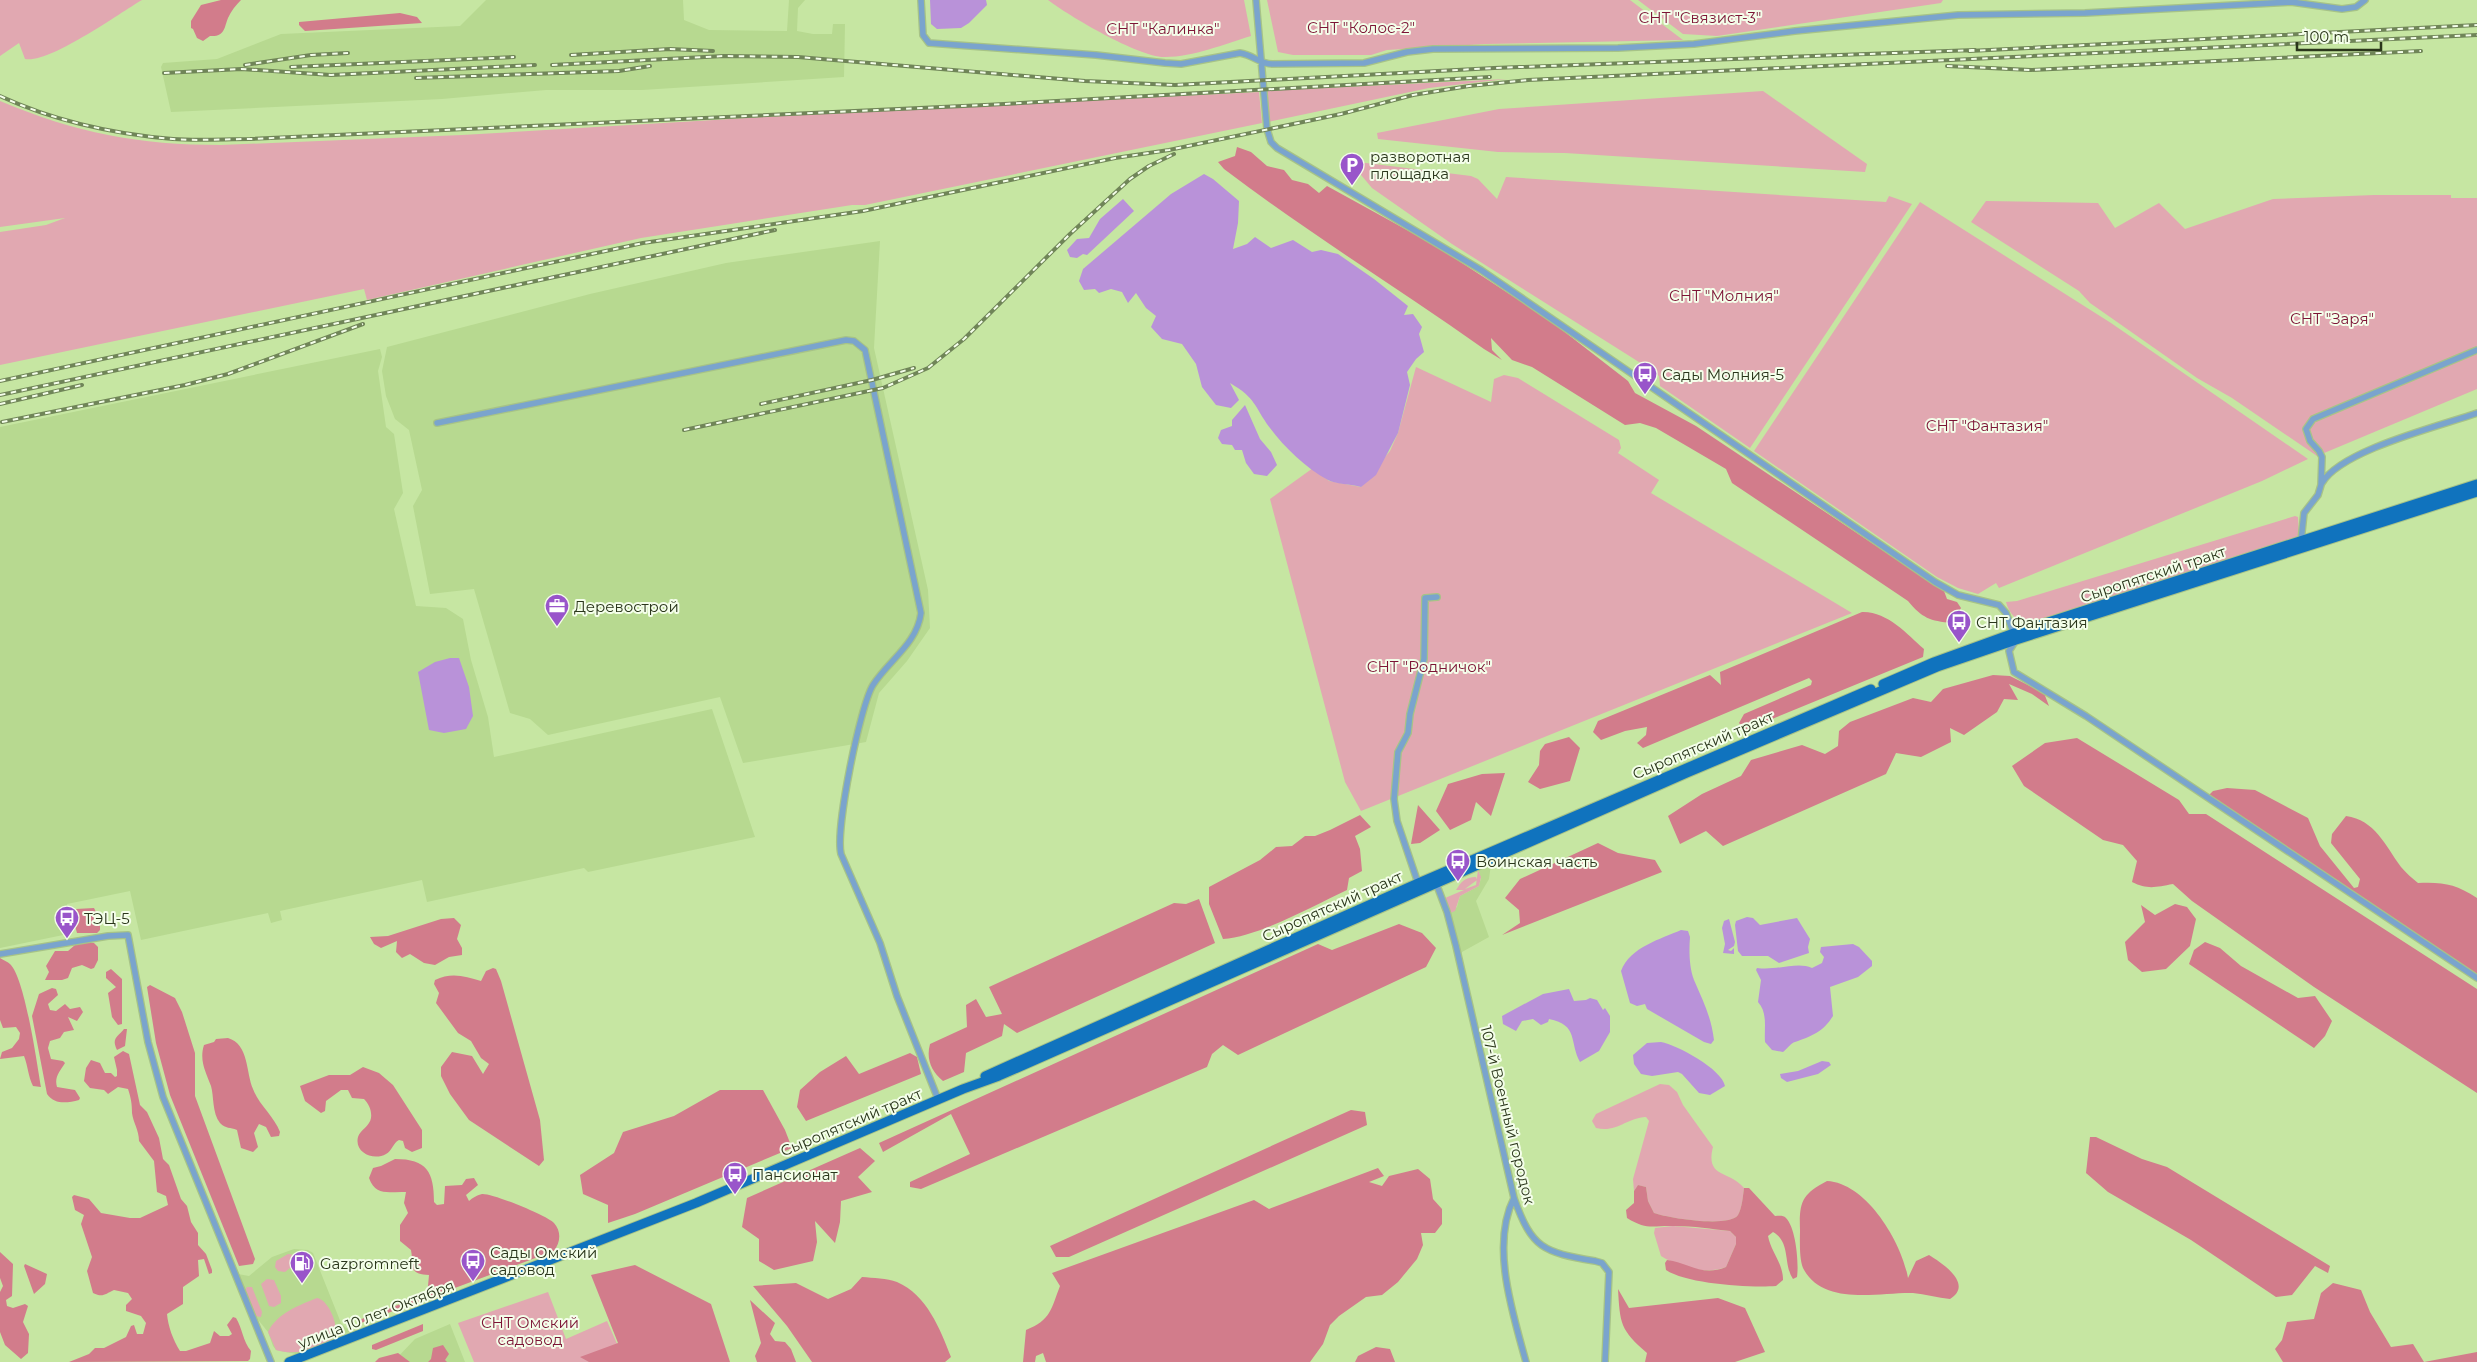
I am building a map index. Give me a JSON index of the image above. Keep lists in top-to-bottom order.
{
  "streets": {
    "main road": ["Сыропятский тракт", "улица 10 лет Октября"],
    "street": ["107-й Военный городок"]
  },
  "crossings": [
    ["Сыропятский тракт", "107-й Военный городок"],
    ["Сыропятский тракт", "улица 10 лет Октября"]
  ],
  "parks": [
    "СНТ \"Связист-3\"",
    "СНТ \"Колос-2\"",
    "СНТ \"Калинка\"",
    "СНТ \"Молния\"",
    "СНТ \"Заря\"",
    "СНТ \"Фантазия\"",
    "СНТ \"Родничок\"",
    "СНТ Омский садовод"
  ],
  "places": {
    "parking": ["разворотная площадка"],
    "bus stop": [
      "Сады Молния-5",
      "СНТ Фантазия",
      "Воинская часть",
      "ТЭЦ-5",
      "Пансионат",
      "Сады Омский садовод"
    ],
    "office": ["Деревострой"],
    "fuel station": ["Gazpromneft"]
  },
  "scale_bar": "100 m"
}
